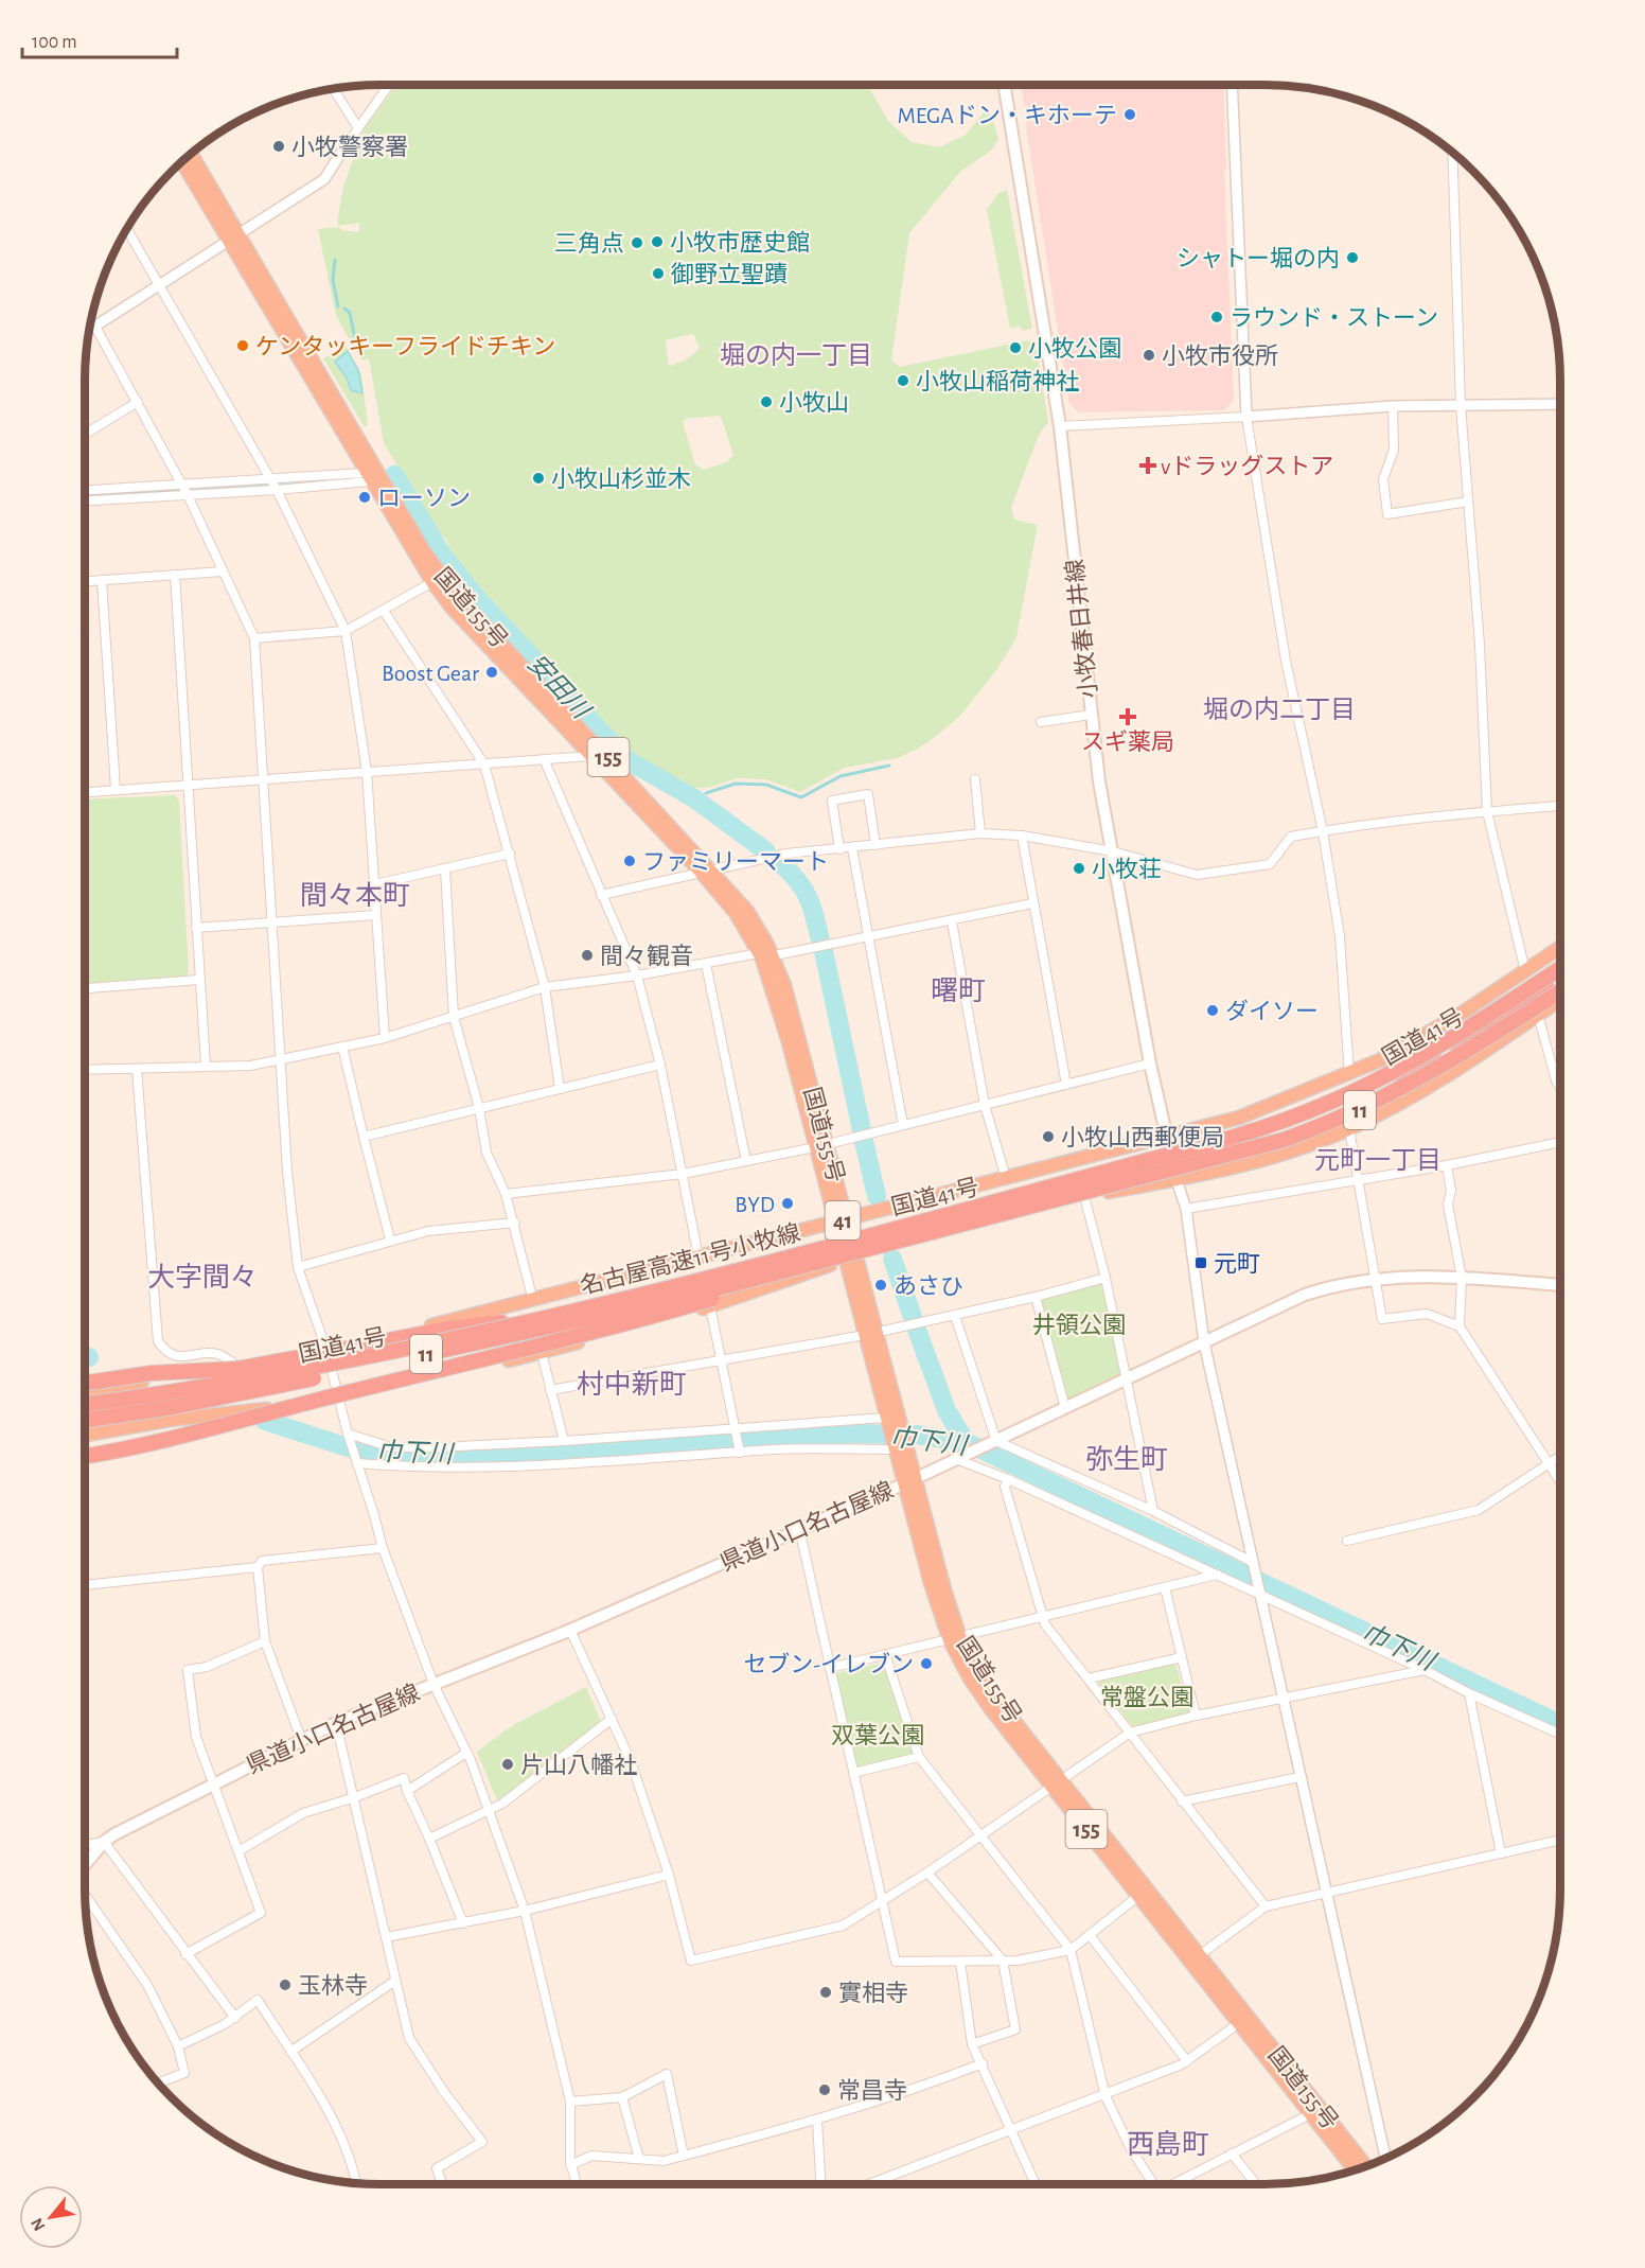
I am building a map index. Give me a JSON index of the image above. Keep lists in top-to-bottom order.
{
  "streets": {
    "highway": [
      "国道155号",
      "155",
      "国道41号",
      "11",
      "41",
      "名古屋高速11号小牧線"
    ],
    "main road": ["小牧春日井線", "県道小口名古屋線"]
  },
  "crossings": [
    ["国道155号", "国道41号"],
    ["国道155号", "県道小口名古屋線"],
    ["小牧春日井線", "国道41号"],
    ["11", "名古屋高速11号小牧線"]
  ],
  "districts": [
    "堀の内一丁目",
    "堀の内二丁目",
    "間々本町",
    "曙町",
    "元町一丁目",
    "大字間々",
    "村中新町",
    "弥生町",
    "西島町"
  ],
  "water": ["安田川", "巾下川"],
  "parks": ["井領公園", "常盤公園", "双葉公園"],
  "places": {
    "other": [
      "MEGAドン・キホーテ",
      "小牧警察署",
      "小牧市歴史館",
      "三角点",
      "シャトー堀の内",
      "御野立聖蹟",
      "ラウンド・ストーン",
      "ケンタッキーフライドチキン",
      "小牧公園",
      "小牧市役所",
      "小牧山稲荷神社",
      "小牧山",
      "小牧山杉並木",
      "ローソン",
      "Boost Gear",
      "ファミリーマート",
      "小牧荘",
      "間々観音",
      "ダイソー",
      "小牧山西郵便局",
      "BYD",
      "あさひ",
      "セブン-イレブン",
      "片山八幡社",
      "玉林寺",
      "實相寺",
      "常昌寺"
    ],
    "health": ["vドラッグストア", "スギ薬局"],
    "transit": ["元町"]
  },
  "scale_bar": "100 m",
  "north": "bottom left"
}
